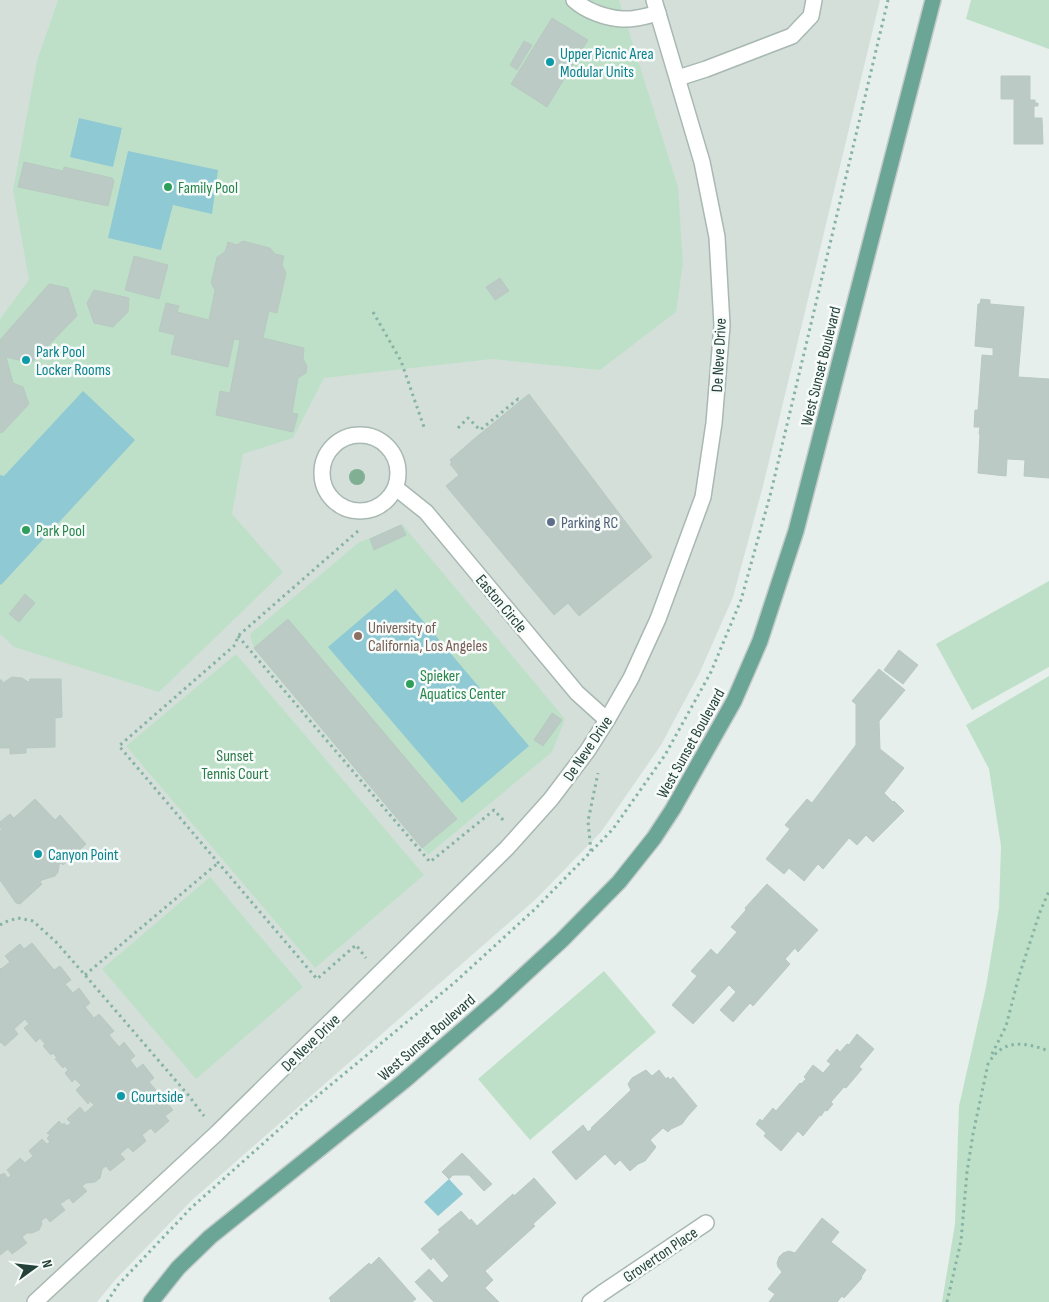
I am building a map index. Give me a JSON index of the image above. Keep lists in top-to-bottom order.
{
  "streets": {
    "main road": ["West Sunset Boulevard"],
    "street": ["De Neve Drive", "Easton Circle", "Groverton Place"]
  },
  "crossings": [
    ["De Neve Drive", "Easton Circle"]
  ],
  "parks": ["Sunset Tennis Court"],
  "places": [
    "Upper Picnic Area Modular Units",
    "Family Pool",
    "Park Pool Locker Rooms",
    "Parking RC",
    "Park Pool",
    "University of California, Los Angeles",
    "Spieker Aquatics Center",
    "Canyon Point",
    "Courtside"
  ],
  "north": "right"
}
